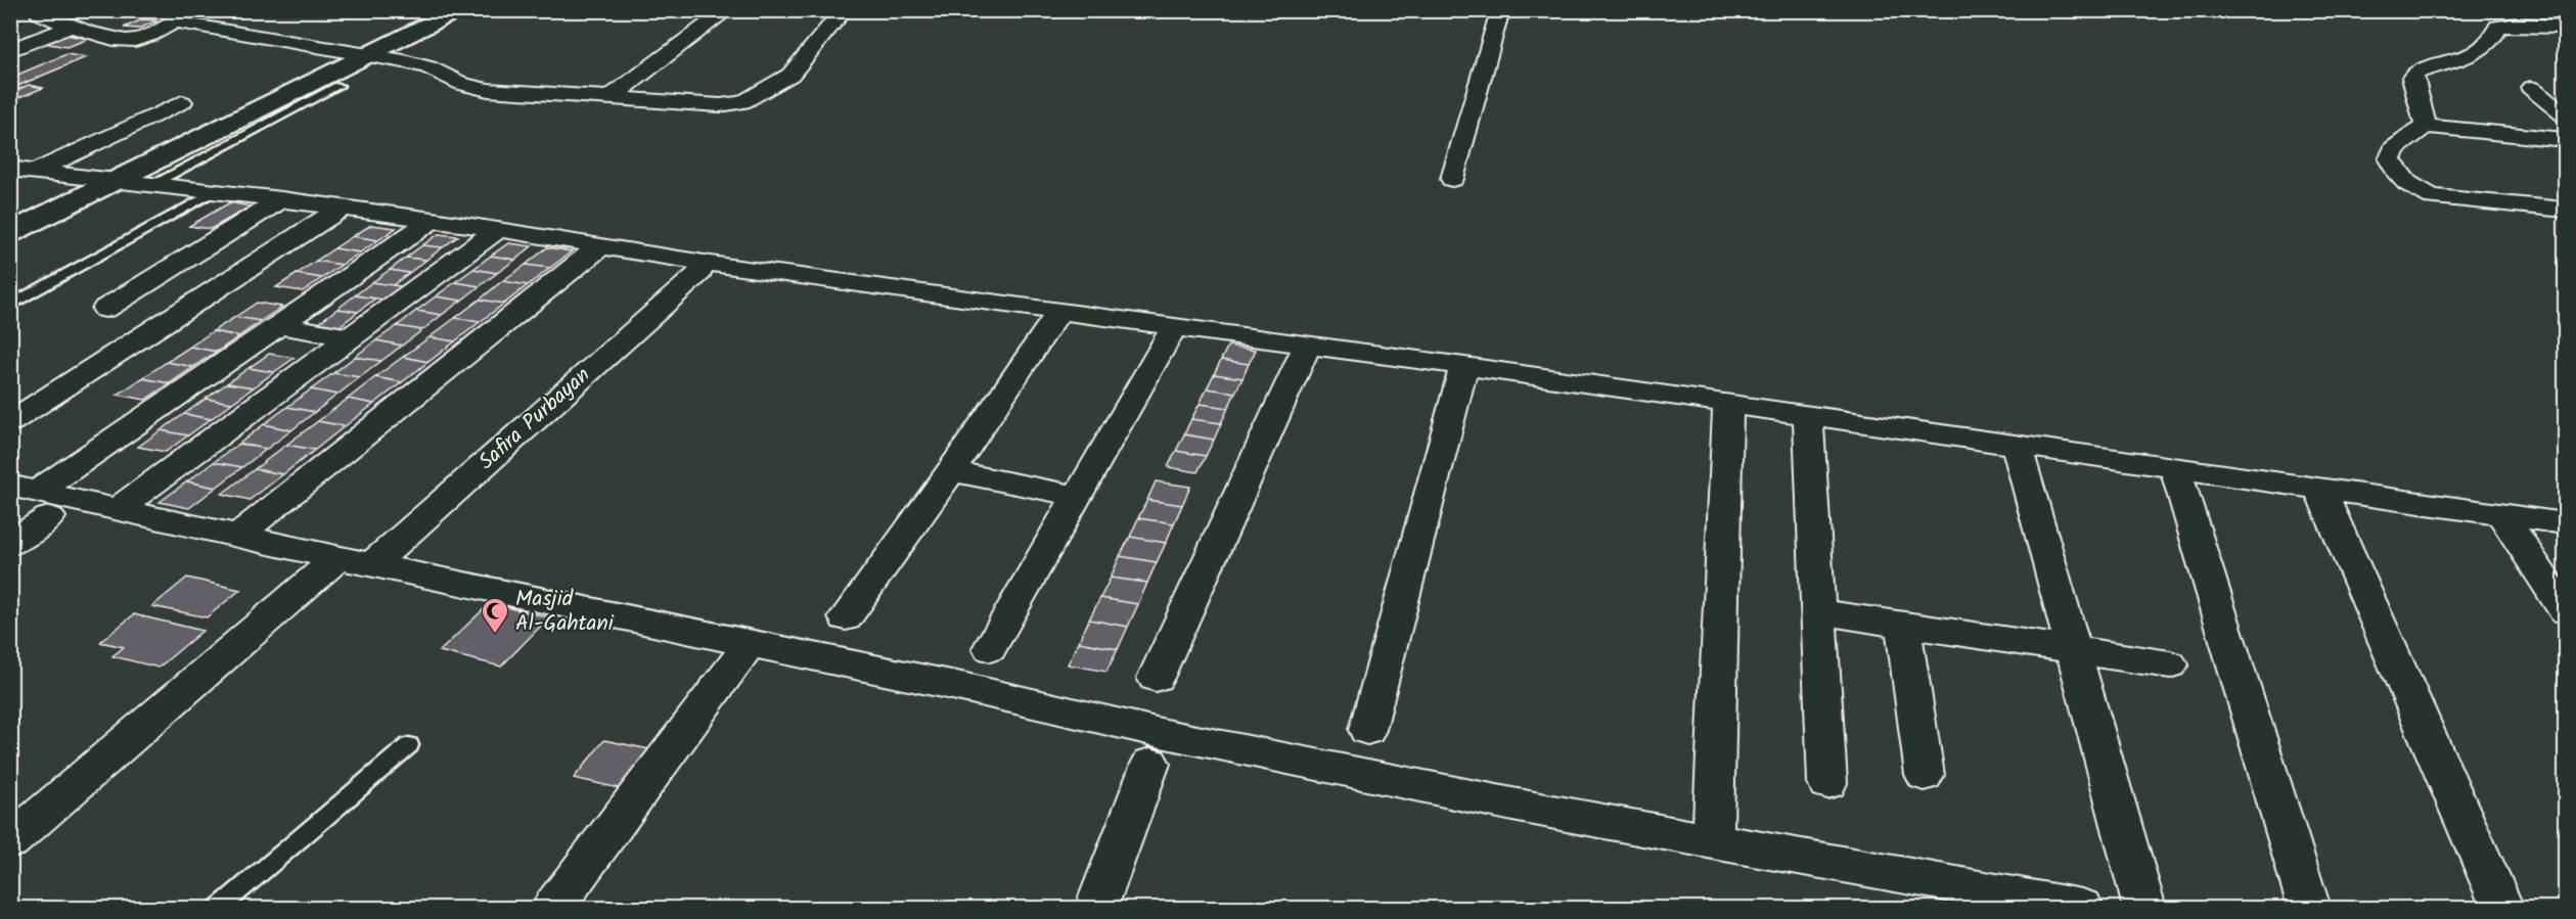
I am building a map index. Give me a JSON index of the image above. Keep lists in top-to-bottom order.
{
  "streets": {
    "street": ["Safira Purbayan"]
  },
  "places": {
    "mosque": ["Masjid Al-Gahtani"]
  }
}
